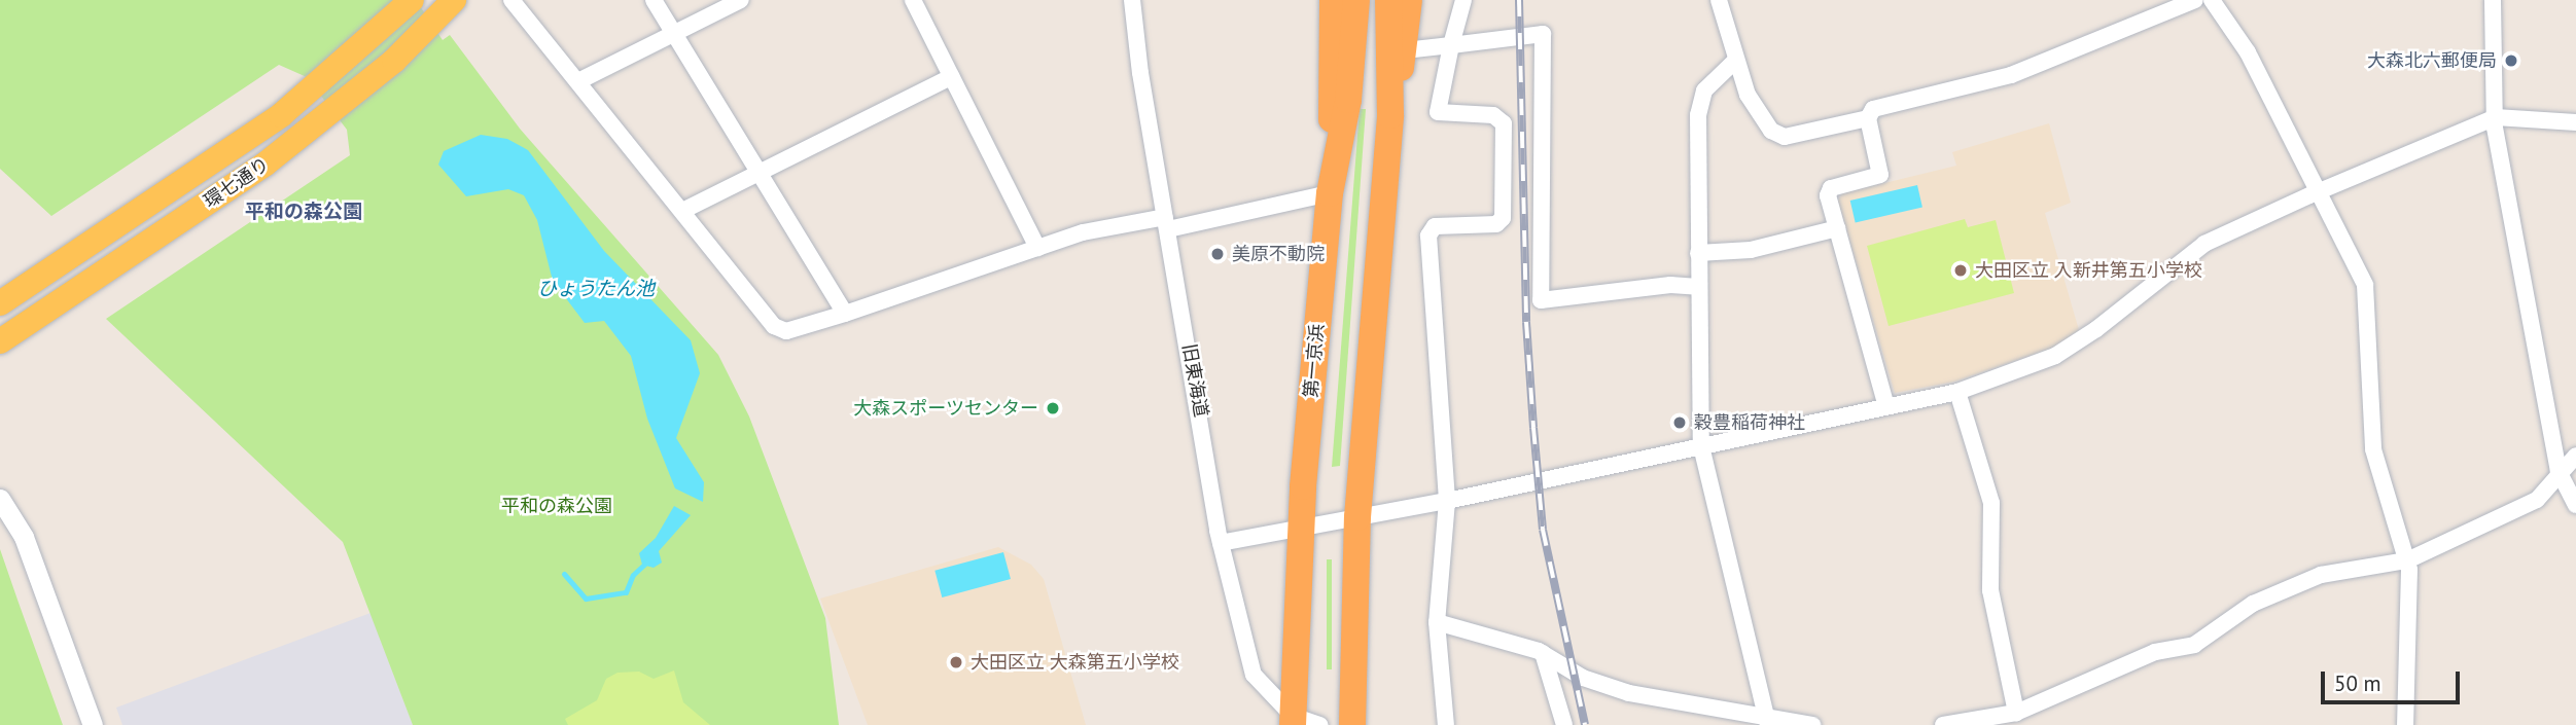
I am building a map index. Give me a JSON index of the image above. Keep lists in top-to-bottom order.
{
  "streets": {
    "highway": ["第一京浜"],
    "main road": ["環七通り"],
    "street": ["旧東海道"]
  },
  "crossings": [
    ["第一京浜", "旧東海道"]
  ],
  "districts": ["平和の森公園"],
  "water": ["ひょうたん池"],
  "parks": ["平和の森公園"],
  "places": [
    "大森北六郵便局",
    "美原不動院",
    "大田区立 入新井第五小学校",
    "大森スポーツセンター",
    "穀豊稲荷神社",
    "大田区立 大森第五小学校"
  ],
  "scale_bar": "50 m"
}
